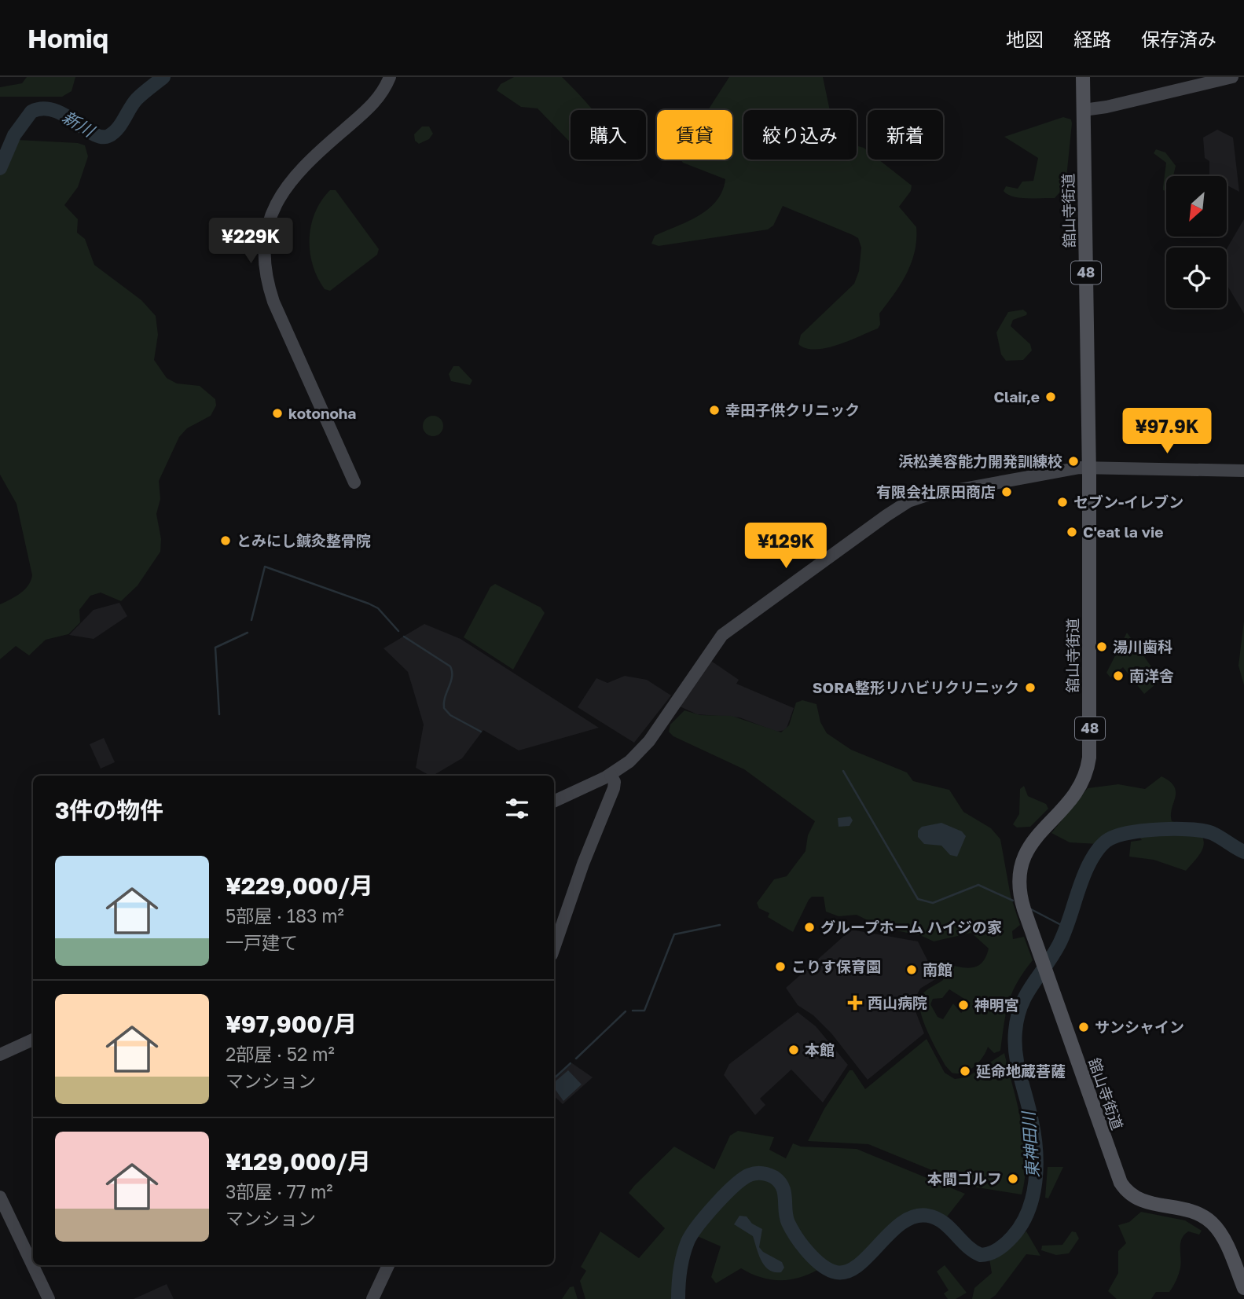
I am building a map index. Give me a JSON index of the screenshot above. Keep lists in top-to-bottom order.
{
  "streets": {
    "main road": ["舘山寺街道", "48"]
  },
  "water": ["新川", "東神田川"],
  "places": {
    "other": [
      "Clair,e",
      "幸田子供クリニック",
      "kotonoha",
      "浜松美容能力開発訓練校",
      "有限会社原田商店",
      "セブン-イレブン",
      "C'eat la vie",
      "とみにし鍼灸整骨院",
      "湯川歯科",
      "南洋舎",
      "SORA整形リハビリクリニック",
      "グループホーム ハイジの家",
      "こりす保育園",
      "南館",
      "神明宮",
      "サンシャイン",
      "本館",
      "延命地蔵菩薩",
      "本間ゴルフ"
    ],
    "health": ["西山病院"]
  },
  "north": "bottom left",
  "page": {
    "header": "Homiq",
    "nav": ["地図", "経路", "保存済み"],
    "chip": [
      "購入",
      "賃貸",
      "絞り込み",
      "新着"
    ],
    "price": ["¥229K", "¥97.9K", "¥129K"],
    "heading": "3件の物件",
    "list": [
      {
        "name": "¥229,000/月",
        "note": "5部屋 · 183 m² · 一戸建て"
      },
      {
        "name": "¥97,900/月",
        "note": "2部屋 · 52 m² · マンション"
      },
      {
        "name": "¥129,000/月",
        "note": "3部屋 · 77 m² · マンション"
      }
    ]
  }
}
